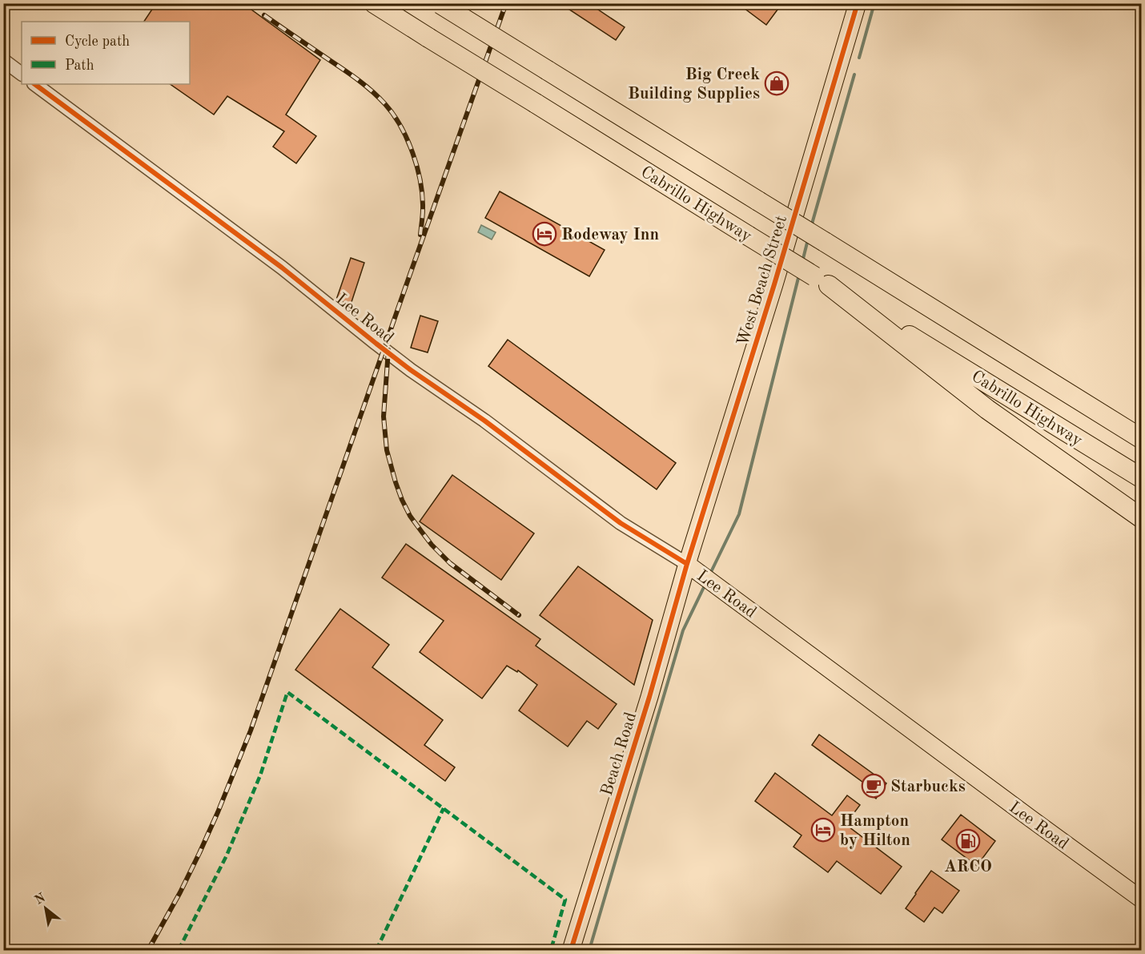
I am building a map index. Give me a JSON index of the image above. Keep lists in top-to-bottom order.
{
  "streets": {
    "highway": ["Cabrillo Highway"],
    "main road": ["West Beach Street", "Lee Road", "Beach Road"]
  },
  "crossings": [
    ["West Beach Street", "Lee Road"],
    ["West Beach Street", "Beach Road"],
    ["Lee Road", "Beach Road"]
  ],
  "places": {
    "shop": ["Big Creek Building Supplies"],
    "hotel": ["Rodeway Inn", "Hampton by Hilton"],
    "cafe": ["Starbucks"],
    "fuel station": ["ARCO"]
  },
  "legend": ["Cycle path", "Path"],
  "north": "top left"
}
